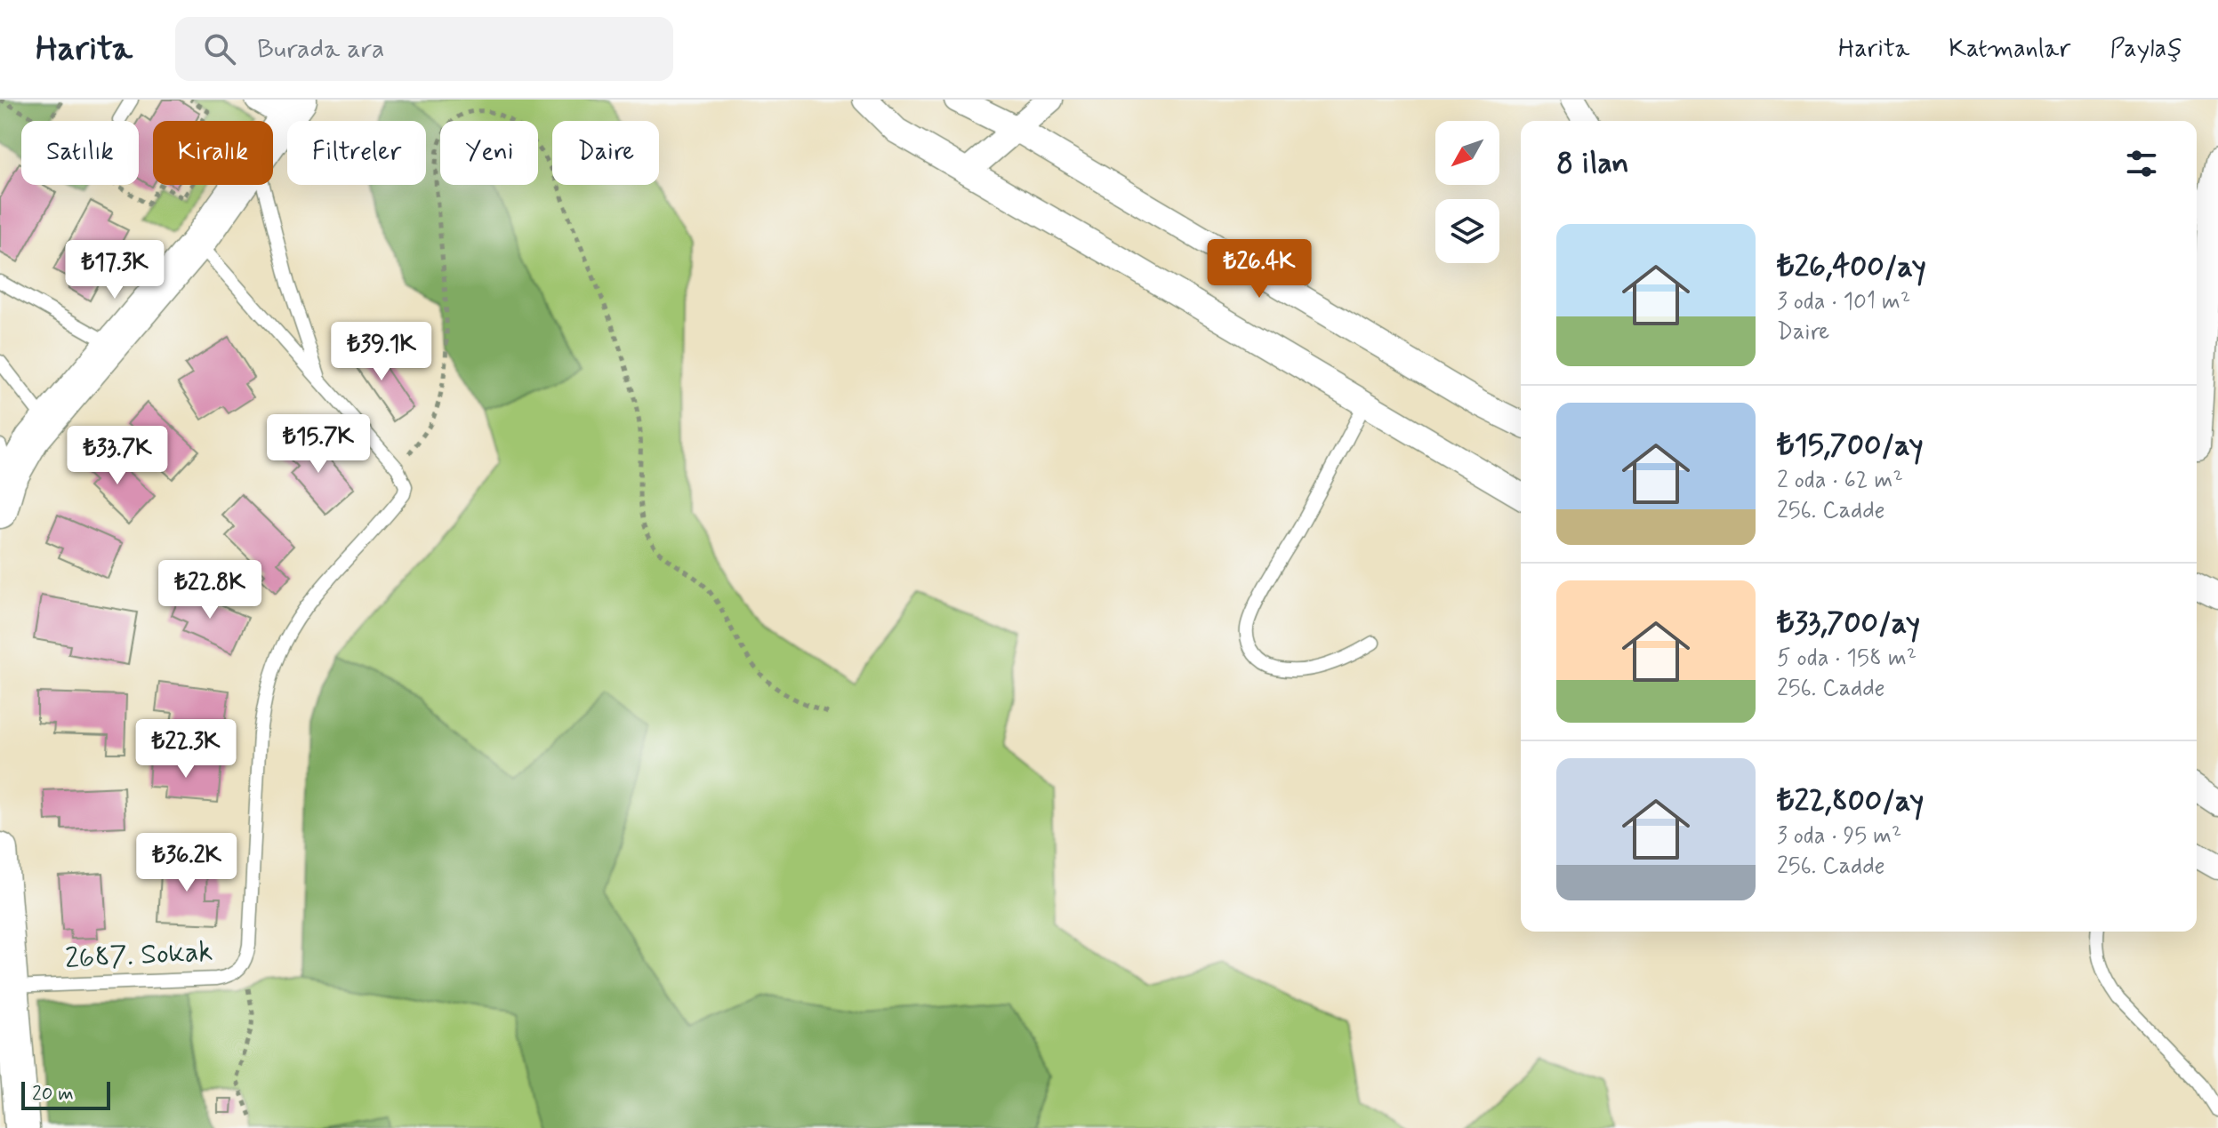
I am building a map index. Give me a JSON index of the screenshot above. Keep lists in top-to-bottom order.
{
  "streets": {
    "lane": ["2687. Sokak"]
  },
  "scale_bar": "20 m",
  "north": "bottom left",
  "page": {
    "header": "Harita",
    "search": "Burada ara",
    "nav": ["Harita", "Katmanlar", "Paylaş"],
    "chip": [
      "Satılık",
      "Kiralık",
      "Filtreler",
      "Yeni",
      "Daire"
    ],
    "heading": "8 ilan",
    "list": [
      {
        "name": "₺26,400/ay",
        "note": "3 oda · 101 m² · Daire"
      },
      {
        "name": "₺15,700/ay",
        "note": "2 oda · 62 m² · 256. Cadde"
      },
      {
        "name": "₺33,700/ay",
        "note": "5 oda · 158 m² · 256. Cadde"
      },
      {
        "name": "₺22,800/ay",
        "note": "3 oda · 95 m² · 256. Cadde"
      }
    ],
    "price": [
      "₺26.4K",
      "₺17.3K",
      "₺39.1K",
      "₺15.7K",
      "₺33.7K",
      "₺22.8K",
      "₺22.3K",
      "₺36.2K"
    ],
    "scale": "20 m"
  }
}
